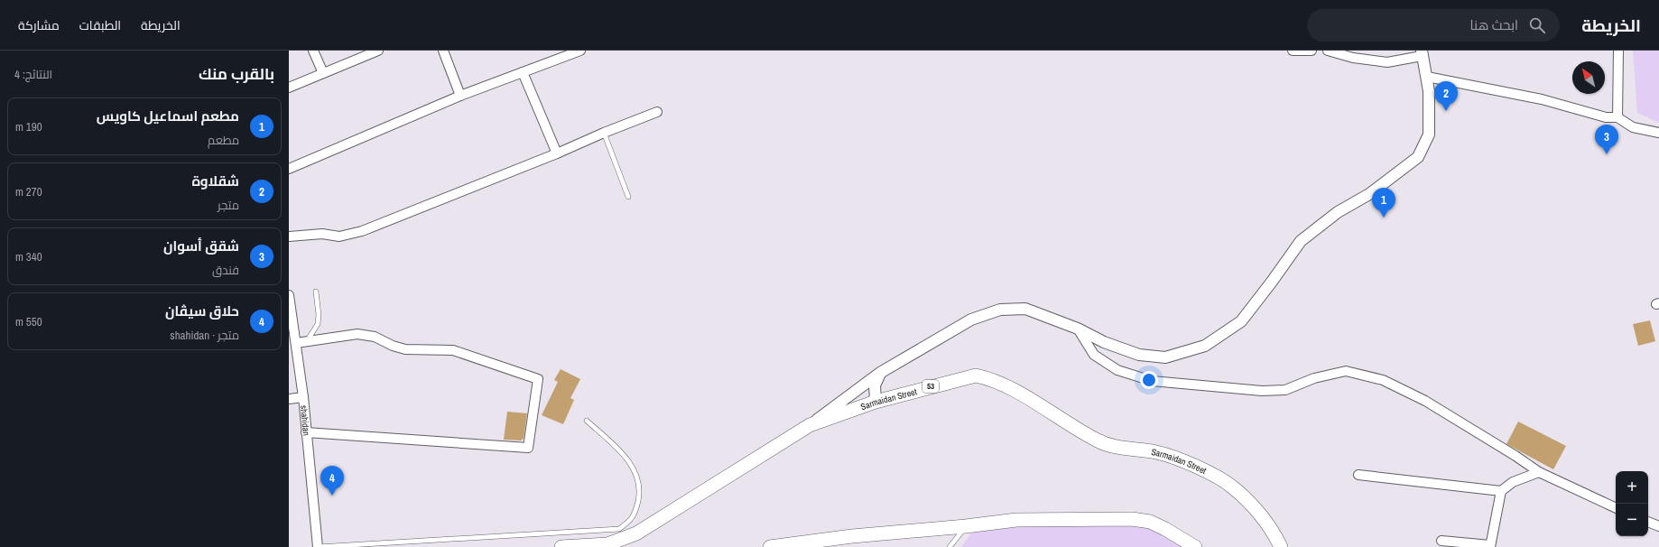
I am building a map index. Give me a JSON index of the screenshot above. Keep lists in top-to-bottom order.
{
  "streets": {
    "main road": ["53", "Sarmaidan Street"],
    "street": ["shahidan"]
  },
  "north": "top left",
  "page": {
    "header": "الخريطة",
    "search": "ابحث هنا",
    "nav": ["الخريطة", "الطبقات", "مشاركة"],
    "heading": ["بالقرب منك", "النتائج: 4"],
    "pins": [
      "2",
      "3",
      "1",
      "4"
    ],
    "list": [
      {
        "mark": "1",
        "name": "مطعم اسماعیل کاویس",
        "note": "مطعم",
        "value": "190 m"
      },
      {
        "mark": "2",
        "name": "شقلاوة",
        "note": "متجر",
        "value": "270 m"
      },
      {
        "mark": "3",
        "name": "شقق أسوان",
        "note": "فندق",
        "value": "340 m"
      },
      {
        "mark": "4",
        "name": "حلاق سیڤان",
        "note": "متجر · shahidan",
        "value": "550 m"
      }
    ],
    "map_buttons": ["+", "−"]
  }
}
